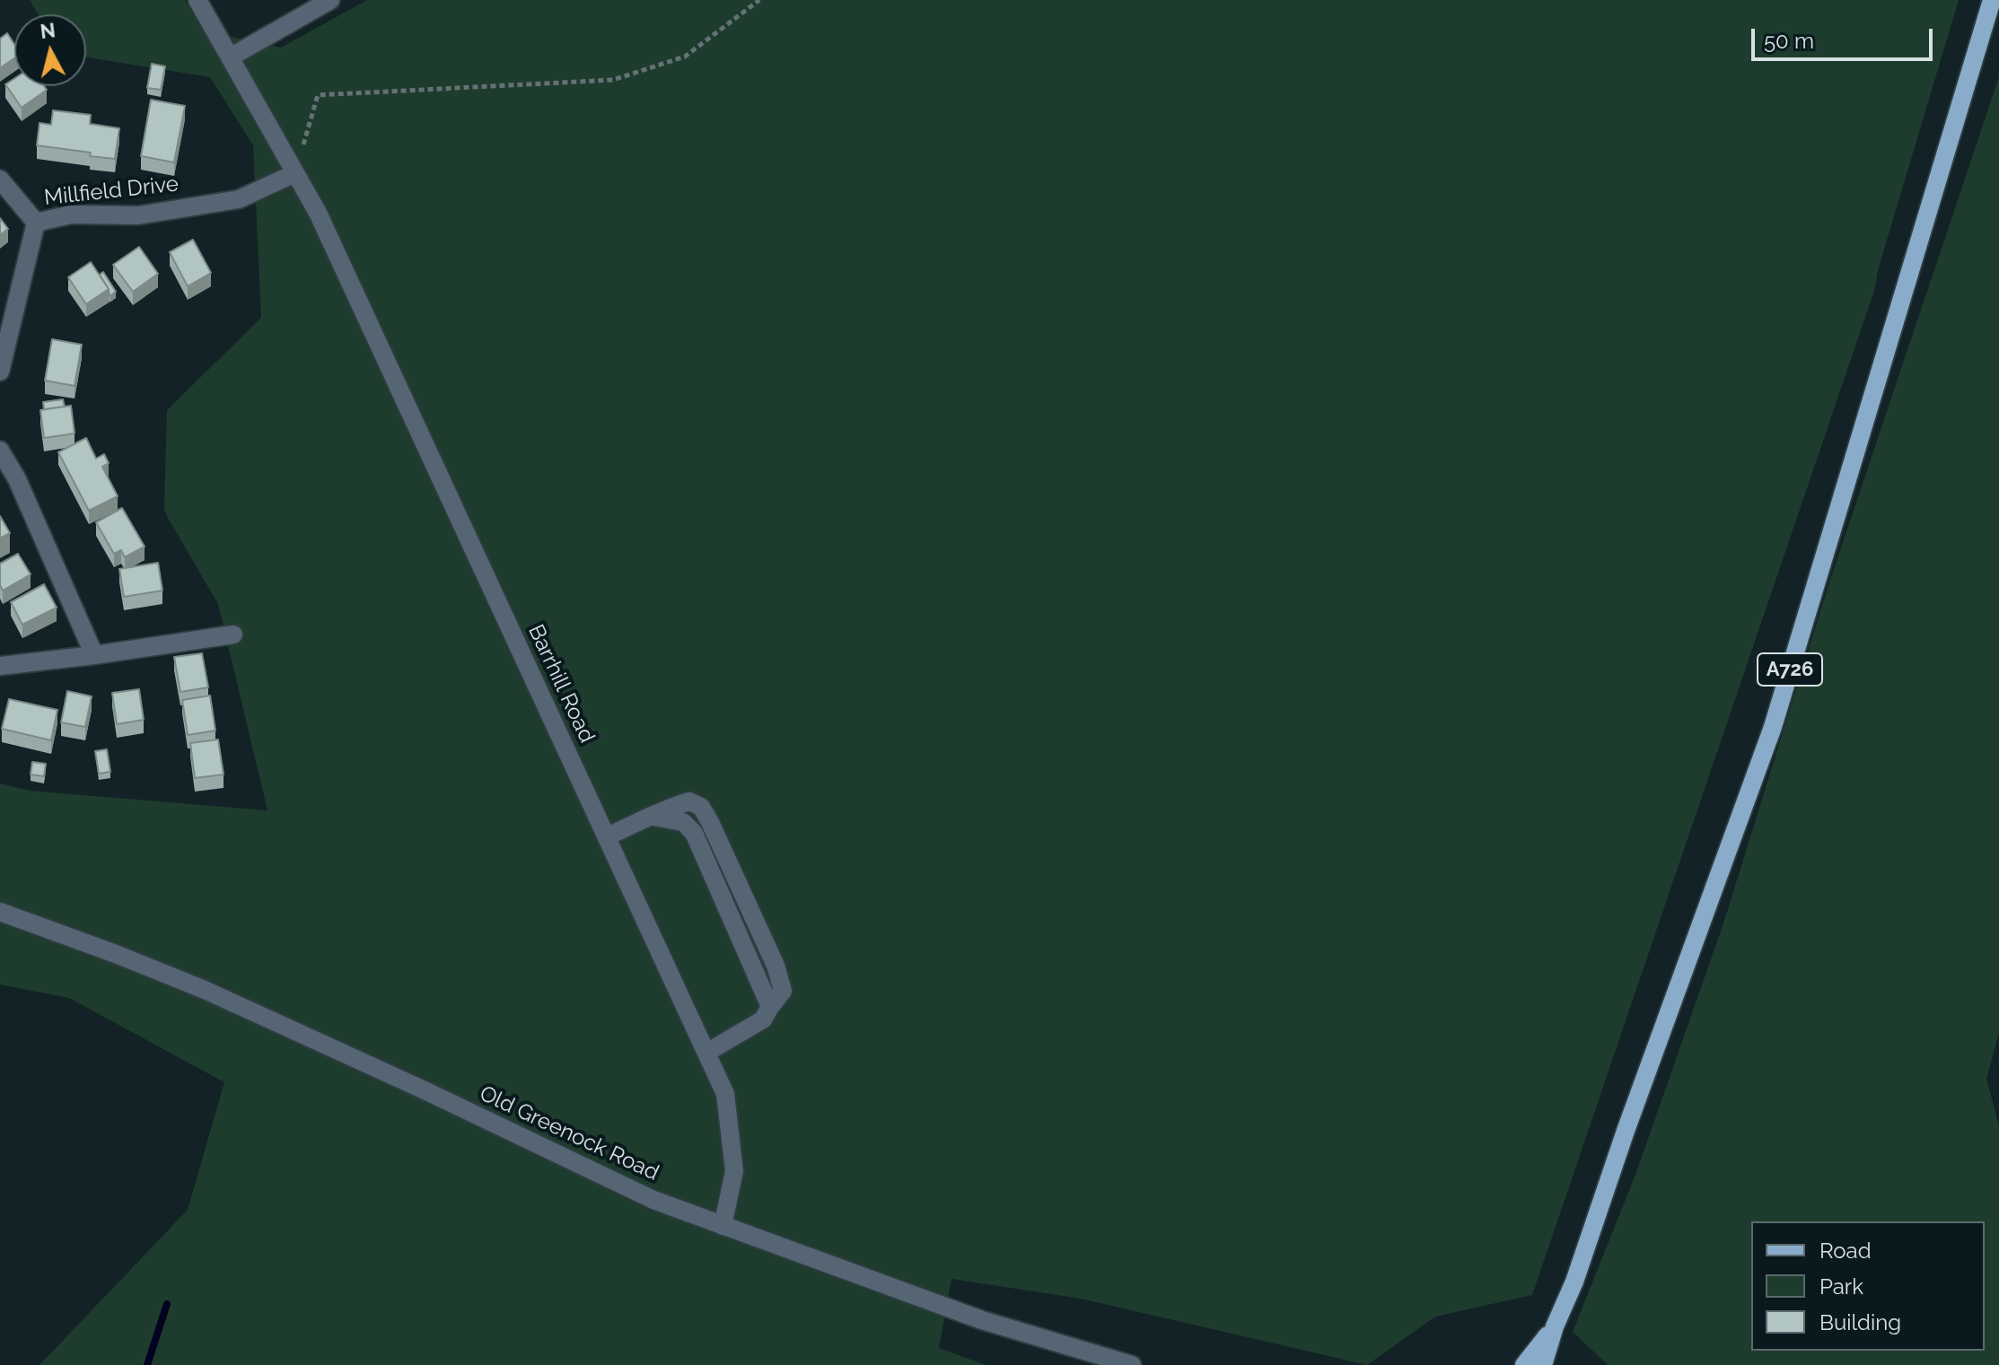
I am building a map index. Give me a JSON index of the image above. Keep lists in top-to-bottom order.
{
  "streets": {
    "main road": ["A726"],
    "street": ["Millfield Drive", "Barrhill Road", "Old Greenock Road"]
  },
  "crossings": [
    ["Millfield Drive", "Barrhill Road"],
    ["Barrhill Road", "Old Greenock Road"]
  ],
  "legend": ["Road", "Park", "Building"],
  "scale_bar": "50 m",
  "north": "top"
}
